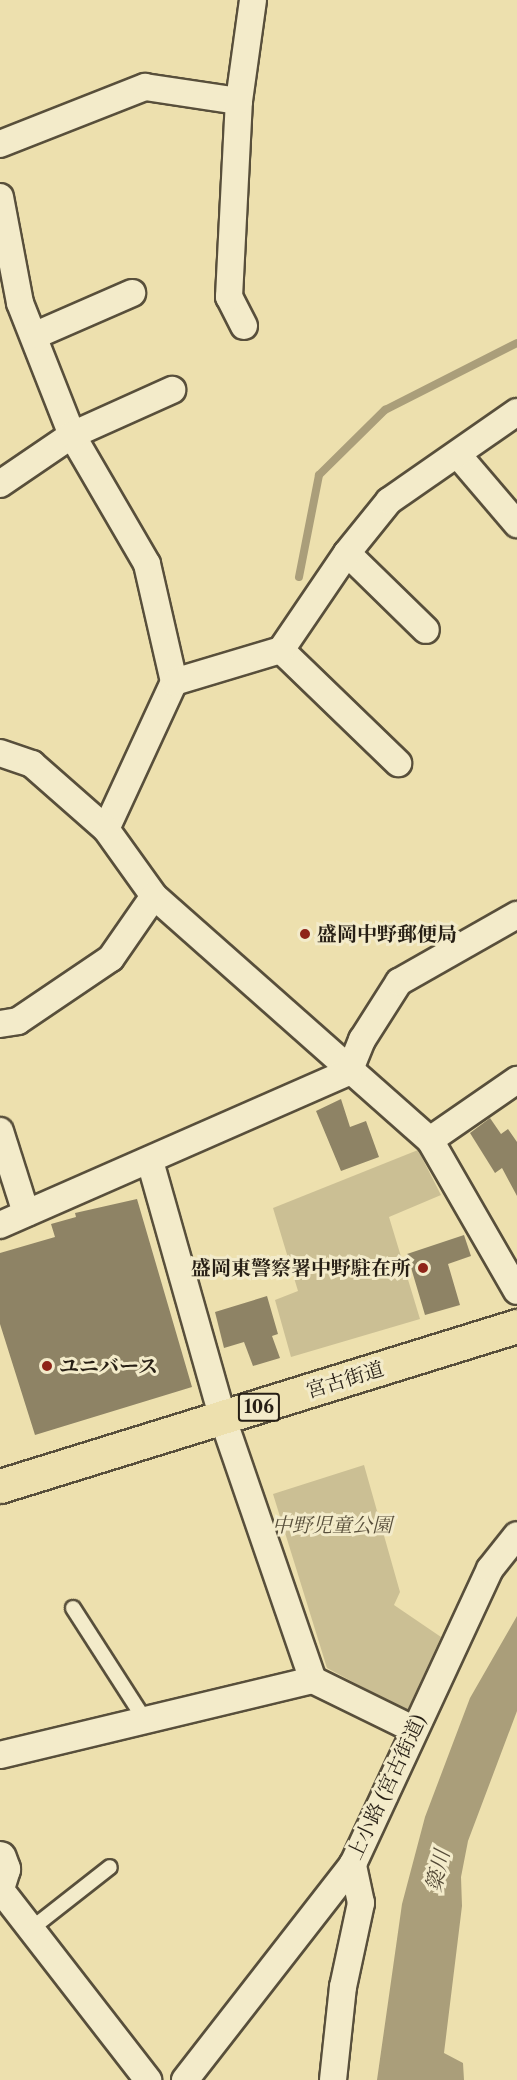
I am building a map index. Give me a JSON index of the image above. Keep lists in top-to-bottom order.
{
  "streets": {
    "highway": ["宮古街道", "106"],
    "street": ["上小路 (宮古街道)"]
  },
  "water": ["簗川"],
  "parks": ["中野児童公園"],
  "places": ["盛岡中野郵便局", "盛岡東警察署中野駐在所", "ユニバース"]
}
